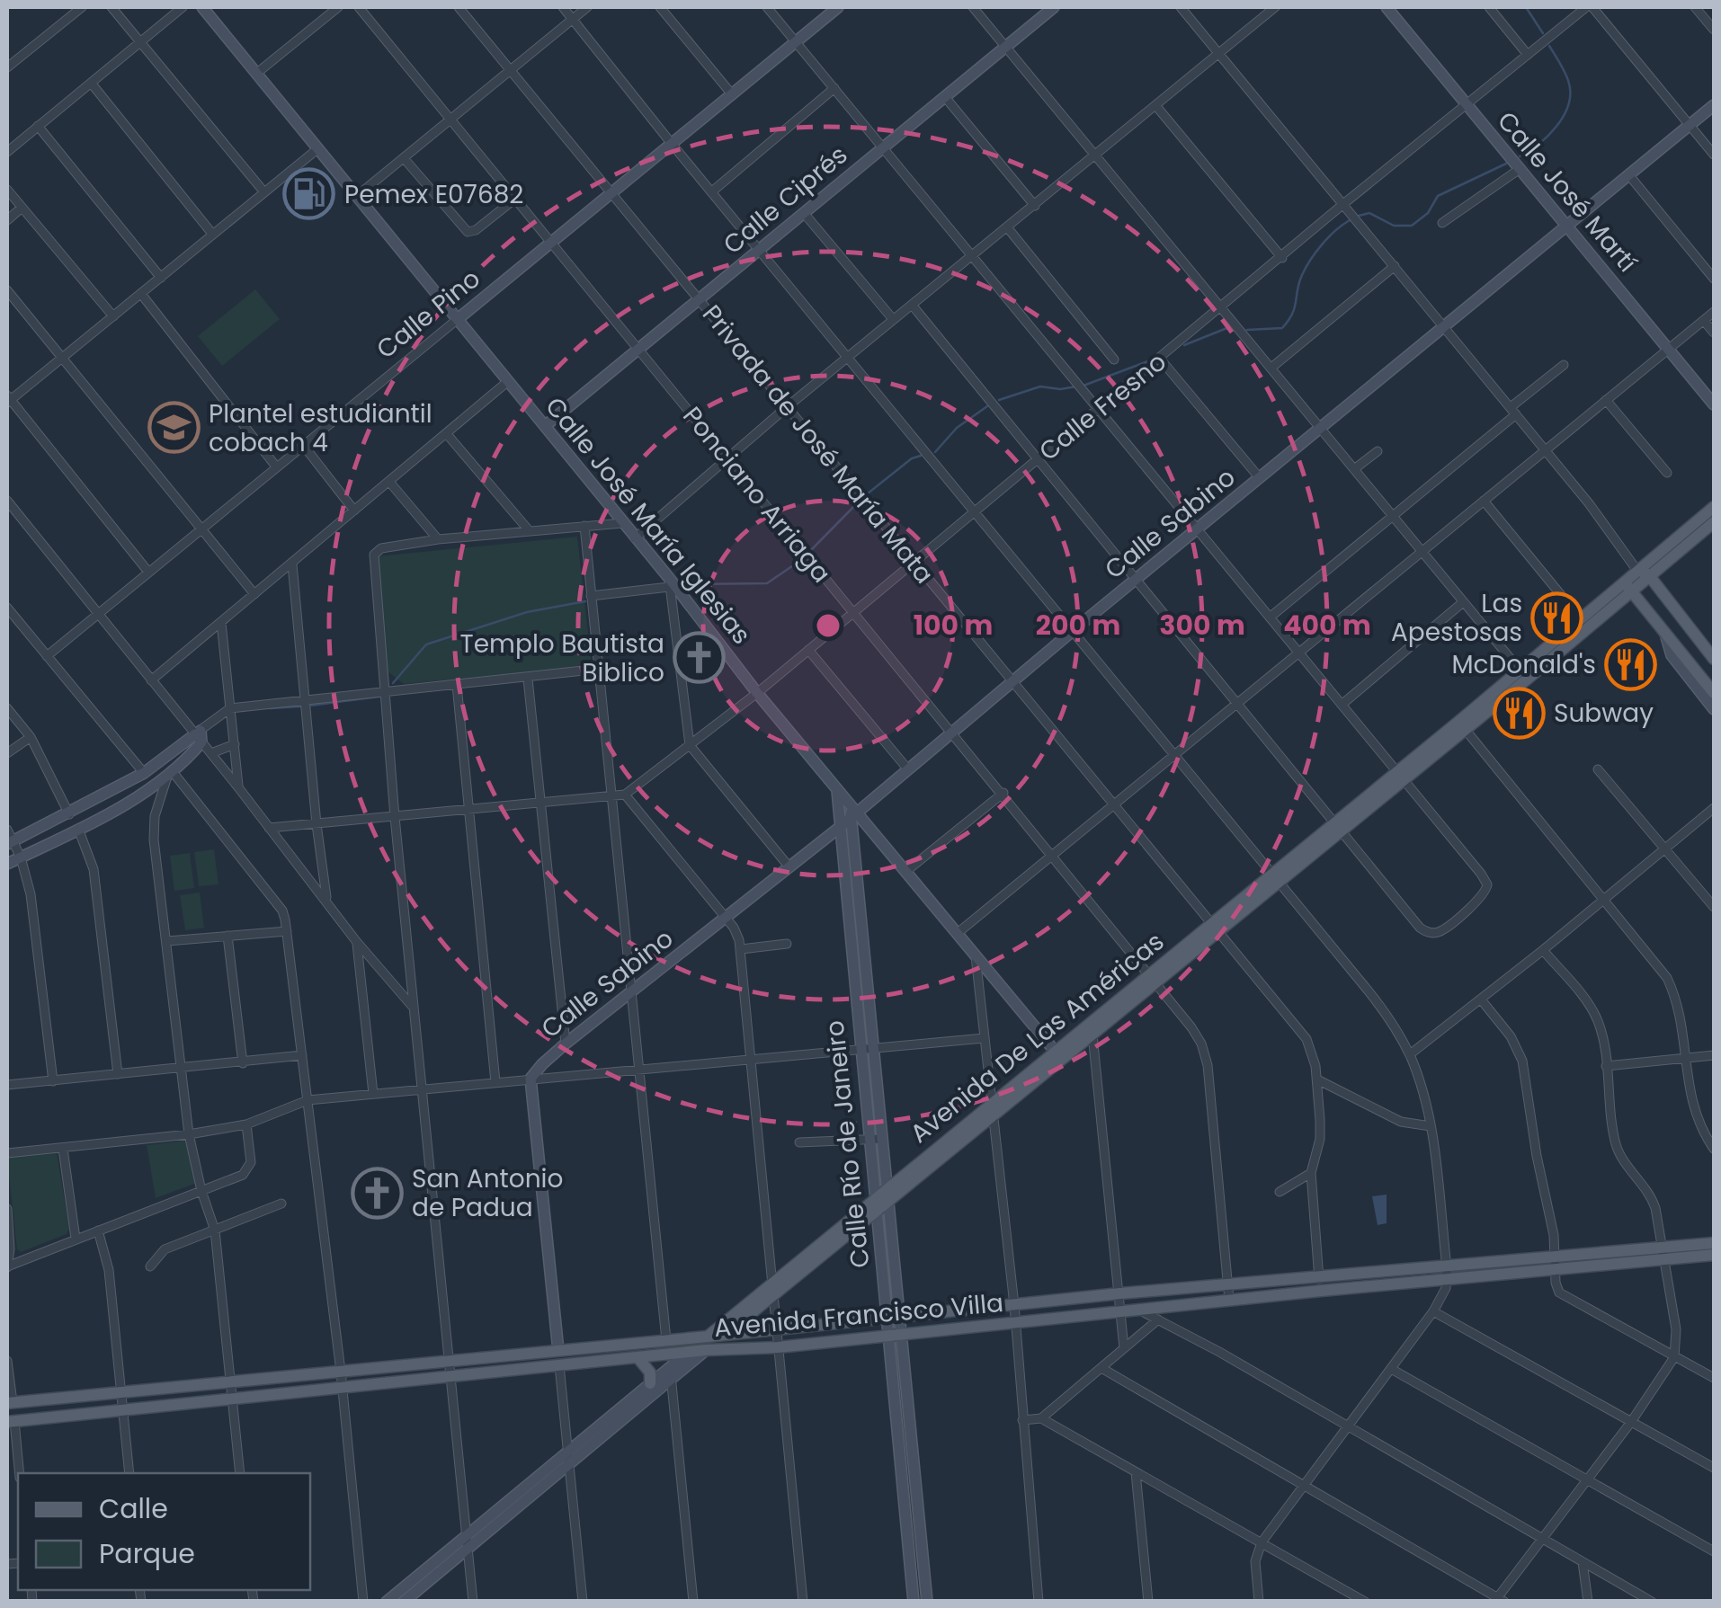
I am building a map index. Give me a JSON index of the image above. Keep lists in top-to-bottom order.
{
  "streets": {
    "main road": ["Avenida De Las Américas", "Avenida Francisco Villa"],
    "street": [
      "Calle José Martí",
      "Calle Ciprés",
      "Calle Pino",
      "Calle Fresno",
      "Privada de José María Mata",
      "Ponciano Arriaga",
      "Calle José María Iglesias",
      "Calle Sabino",
      "Calle Río de Janeiro"
    ]
  },
  "crossings": [
    ["Calle José Martí", "Calle Fresno"],
    ["Calle José Martí", "Calle Sabino"],
    ["Calle Ciprés", "Privada de José María Mata"],
    ["Calle Ciprés", "Ponciano Arriaga"],
    ["Calle Ciprés", "Calle José María Iglesias"],
    ["Calle Pino", "Privada de José María Mata"],
    ["Calle Pino", "Ponciano Arriaga"],
    ["Calle Pino", "Calle José María Iglesias"],
    ["Calle Fresno", "Privada de José María Mata"],
    ["Calle Fresno", "Ponciano Arriaga"],
    ["Calle Fresno", "Calle José María Iglesias"],
    ["Privada de José María Mata", "Calle Sabino"],
    ["Privada de José María Mata", "Avenida De Las Américas"],
    ["Privada de José María Mata", "Avenida Francisco Villa"],
    ["Ponciano Arriaga", "Calle Sabino"],
    ["Ponciano Arriaga", "Avenida De Las Américas"],
    ["Ponciano Arriaga", "Avenida Francisco Villa"],
    ["Calle José María Iglesias", "Calle Sabino"],
    ["Calle José María Iglesias", "Avenida De Las Américas"],
    ["Calle José María Iglesias", "Calle Río de Janeiro"],
    ["Calle Sabino", "Calle Río de Janeiro"],
    ["Avenida De Las Américas", "Calle Río de Janeiro"],
    ["Avenida De Las Américas", "Avenida Francisco Villa"],
    ["Calle Río de Janeiro", "Avenida Francisco Villa"]
  ],
  "places": {
    "fuel station": ["Pemex E07682"],
    "school or university": ["Plantel estudiantil cobach 4"],
    "restaurant": ["Las Apestosas", "McDonald's", "Subway"],
    "church": ["Templo Bautista Biblico", "San Antonio de Padua"]
  },
  "legend": ["Calle", "Parque"],
  "rings": [
    "100 m",
    "200 m",
    "300 m",
    "400 m"
  ]
}
